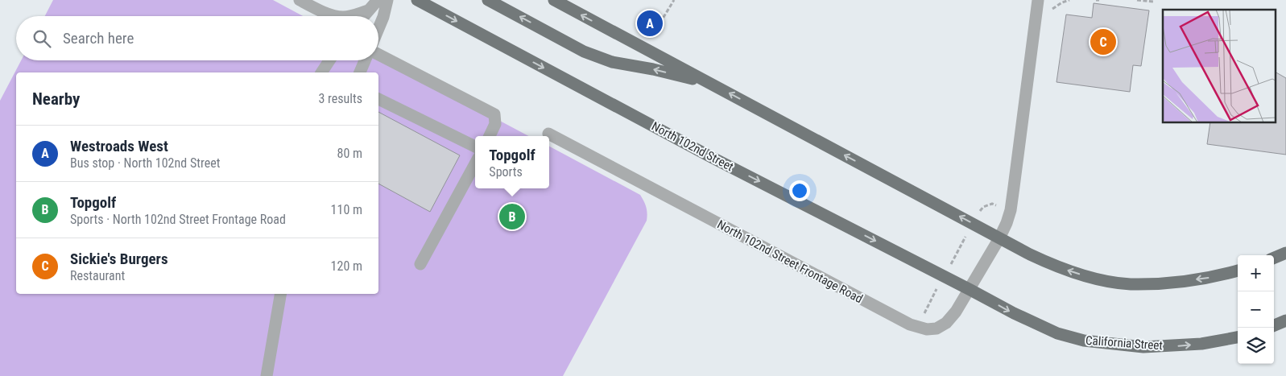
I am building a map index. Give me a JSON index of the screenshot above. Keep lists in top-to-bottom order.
{
  "streets": {
    "main road": ["North 102nd Street", "California Street"],
    "street": ["North 102nd Street Frontage Road"]
  },
  "crossings": [
    ["North 102nd Street", "North 102nd Street Frontage Road"],
    ["North 102nd Street", "California Street"],
    ["North 102nd Street Frontage Road", "California Street"]
  ],
  "page": {
    "pins": ["A", "C", "B"],
    "search": "Search here",
    "heading": ["Nearby", "3 results"],
    "list": [
      {
        "mark": "A",
        "name": "Westroads West",
        "note": "Bus stop · North 102nd Street",
        "value": "80 m"
      },
      {
        "mark": "B",
        "name": "Topgolf",
        "note": "Sports · North 102nd Street Frontage Road",
        "value": "110 m"
      },
      {
        "mark": "C",
        "name": "Sickie's Burgers",
        "note": "Restaurant",
        "value": "120 m"
      }
    ],
    "popup": ["Topgolf", "Sports"],
    "map_buttons": ["+", "−"]
  }
}
